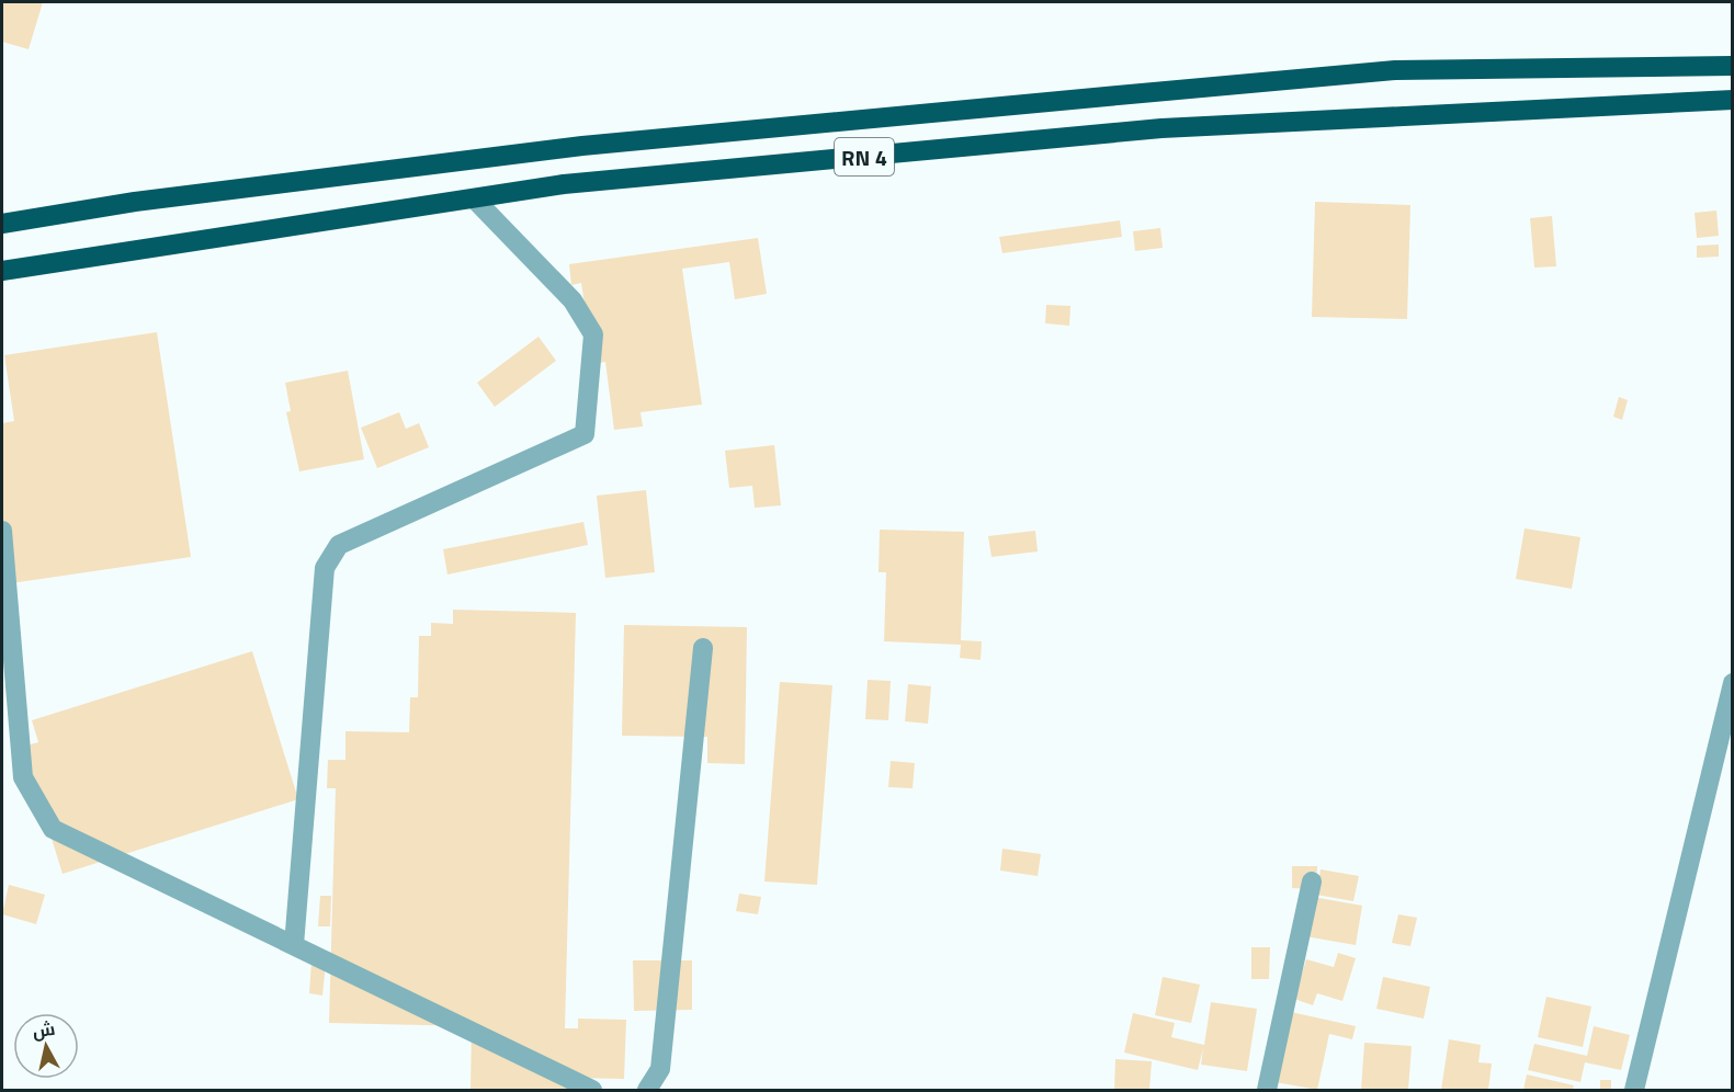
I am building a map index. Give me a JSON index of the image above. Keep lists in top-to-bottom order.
{
  "streets": {
    "highway": ["RN 4"]
  },
  "north": "top"
}
